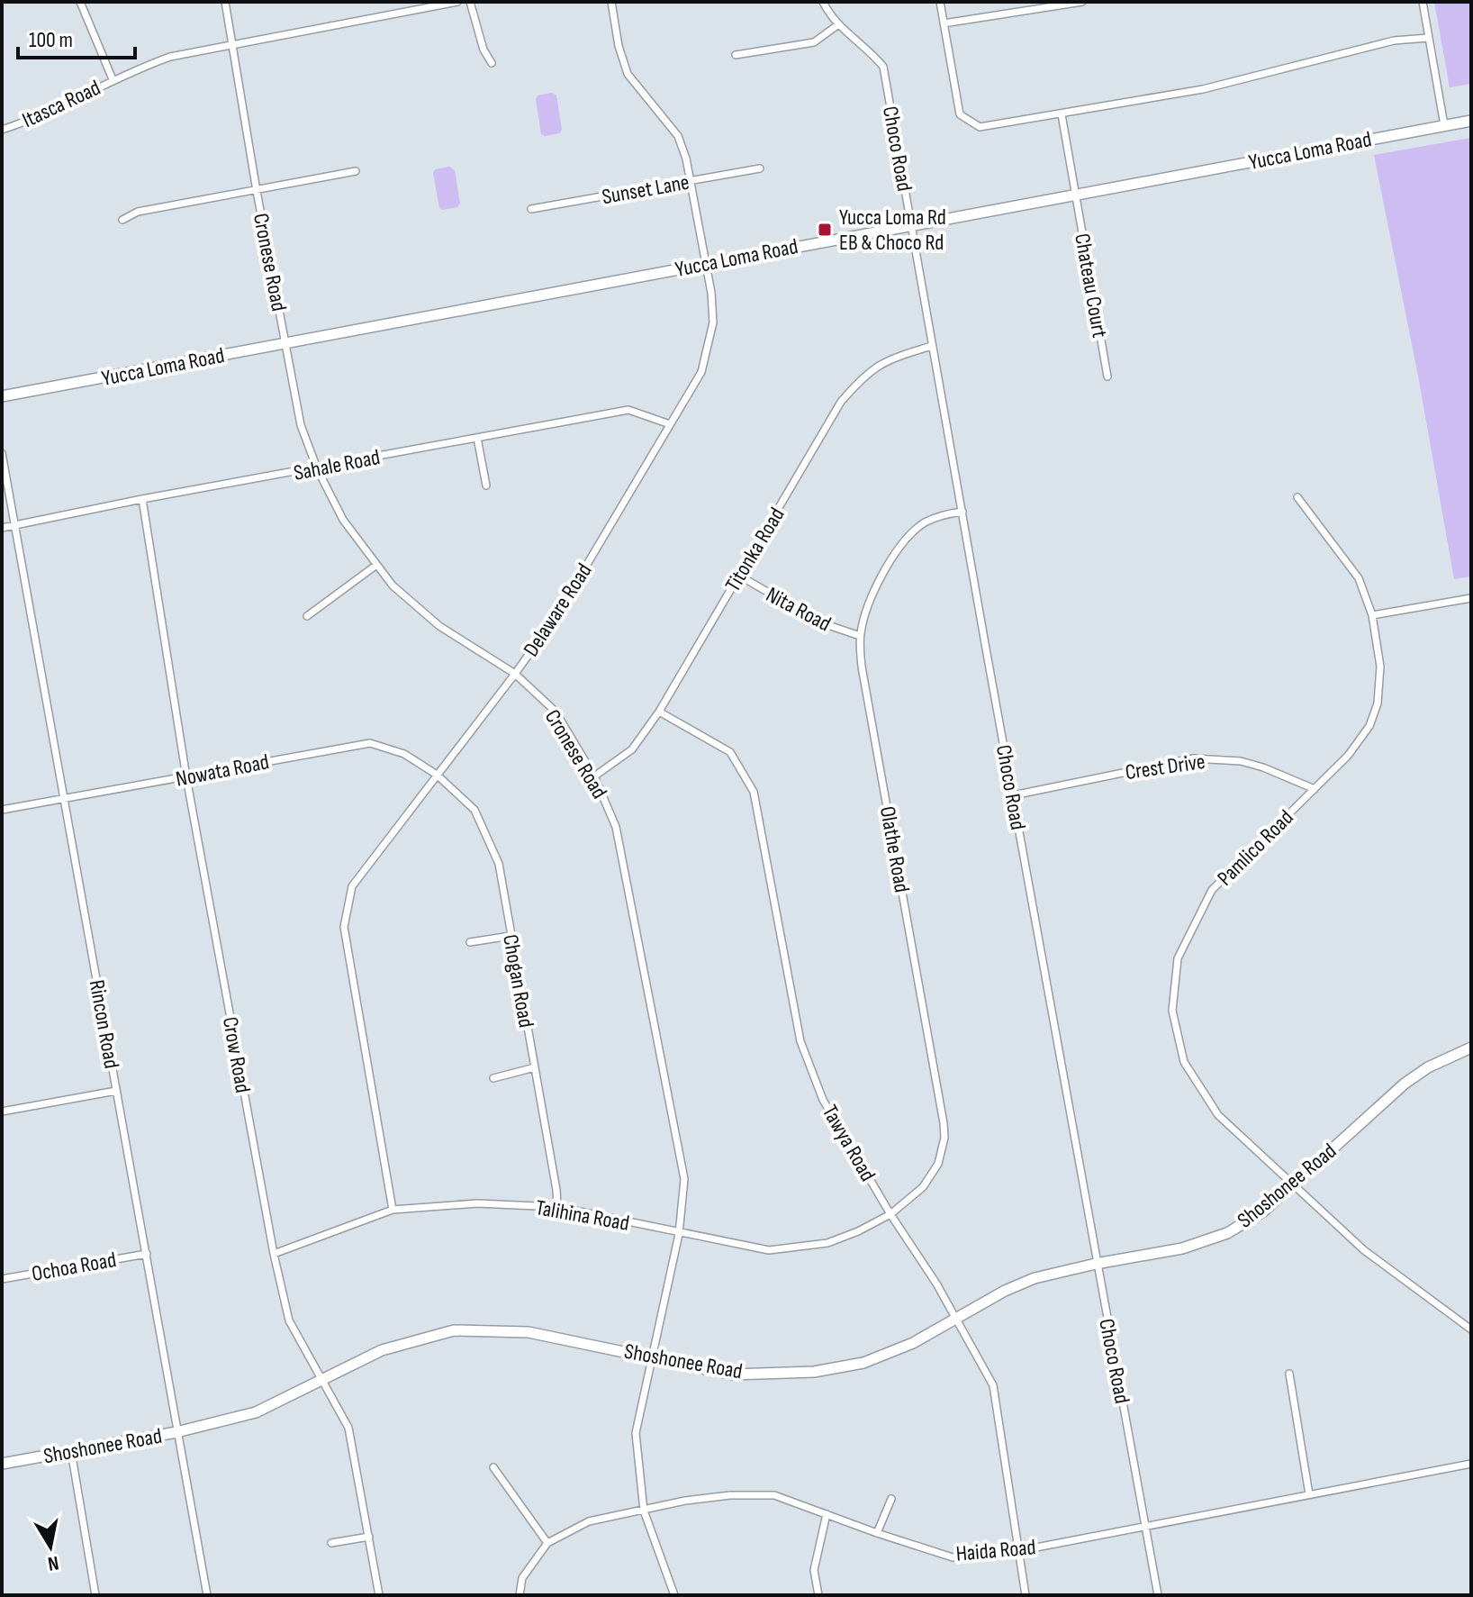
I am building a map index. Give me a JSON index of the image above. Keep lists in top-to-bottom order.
{
  "streets": {
    "street": [
      "Itasca Road",
      "Choco Road",
      "Yucca Loma Road",
      "Sunset Lane",
      "Cronese Road",
      "Chateau Court",
      "Sahale Road",
      "Titonka Road",
      "Nita Road",
      "Delaware Road",
      "Crest Drive",
      "Nowata Road",
      "Pamlico Road",
      "Olathe Road",
      "Chogan Road",
      "Rincon Road",
      "Crow Road",
      "Tawya Road",
      "Shoshonee Road",
      "Talihina Road",
      "Ochoa Road",
      "Haida Road"
    ]
  },
  "crossings": [
    ["Itasca Road", "Cronese Road"],
    ["Choco Road", "Yucca Loma Road"],
    ["Choco Road", "Titonka Road"],
    ["Choco Road", "Crest Drive"],
    ["Choco Road", "Olathe Road"],
    ["Choco Road", "Shoshonee Road"],
    ["Choco Road", "Haida Road"],
    ["Yucca Loma Road", "Cronese Road"],
    ["Yucca Loma Road", "Chateau Court"],
    ["Yucca Loma Road", "Delaware Road"],
    ["Sunset Lane", "Delaware Road"],
    ["Cronese Road", "Sahale Road"],
    ["Cronese Road", "Titonka Road"],
    ["Cronese Road", "Delaware Road"],
    ["Cronese Road", "Shoshonee Road"],
    ["Cronese Road", "Talihina Road"],
    ["Cronese Road", "Haida Road"],
    ["Sahale Road", "Delaware Road"],
    ["Sahale Road", "Rincon Road"],
    ["Sahale Road", "Crow Road"],
    ["Titonka Road", "Nita Road"],
    ["Titonka Road", "Tawya Road"],
    ["Nita Road", "Olathe Road"],
    ["Delaware Road", "Nowata Road"],
    ["Delaware Road", "Chogan Road"],
    ["Delaware Road", "Talihina Road"],
    ["Crest Drive", "Pamlico Road"],
    ["Nowata Road", "Chogan Road"],
    ["Nowata Road", "Rincon Road"],
    ["Nowata Road", "Crow Road"],
    ["Pamlico Road", "Shoshonee Road"],
    ["Olathe Road", "Tawya Road"],
    ["Olathe Road", "Talihina Road"],
    ["Chogan Road", "Talihina Road"],
    ["Rincon Road", "Shoshonee Road"],
    ["Rincon Road", "Ochoa Road"],
    ["Crow Road", "Shoshonee Road"],
    ["Crow Road", "Talihina Road"],
    ["Tawya Road", "Shoshonee Road"],
    ["Tawya Road", "Talihina Road"],
    ["Tawya Road", "Haida Road"]
  ],
  "places": {
    "transit": ["Yucca Loma Rd EB & Choco Rd"]
  },
  "scale_bar": "100 m",
  "north": "bottom"
}
